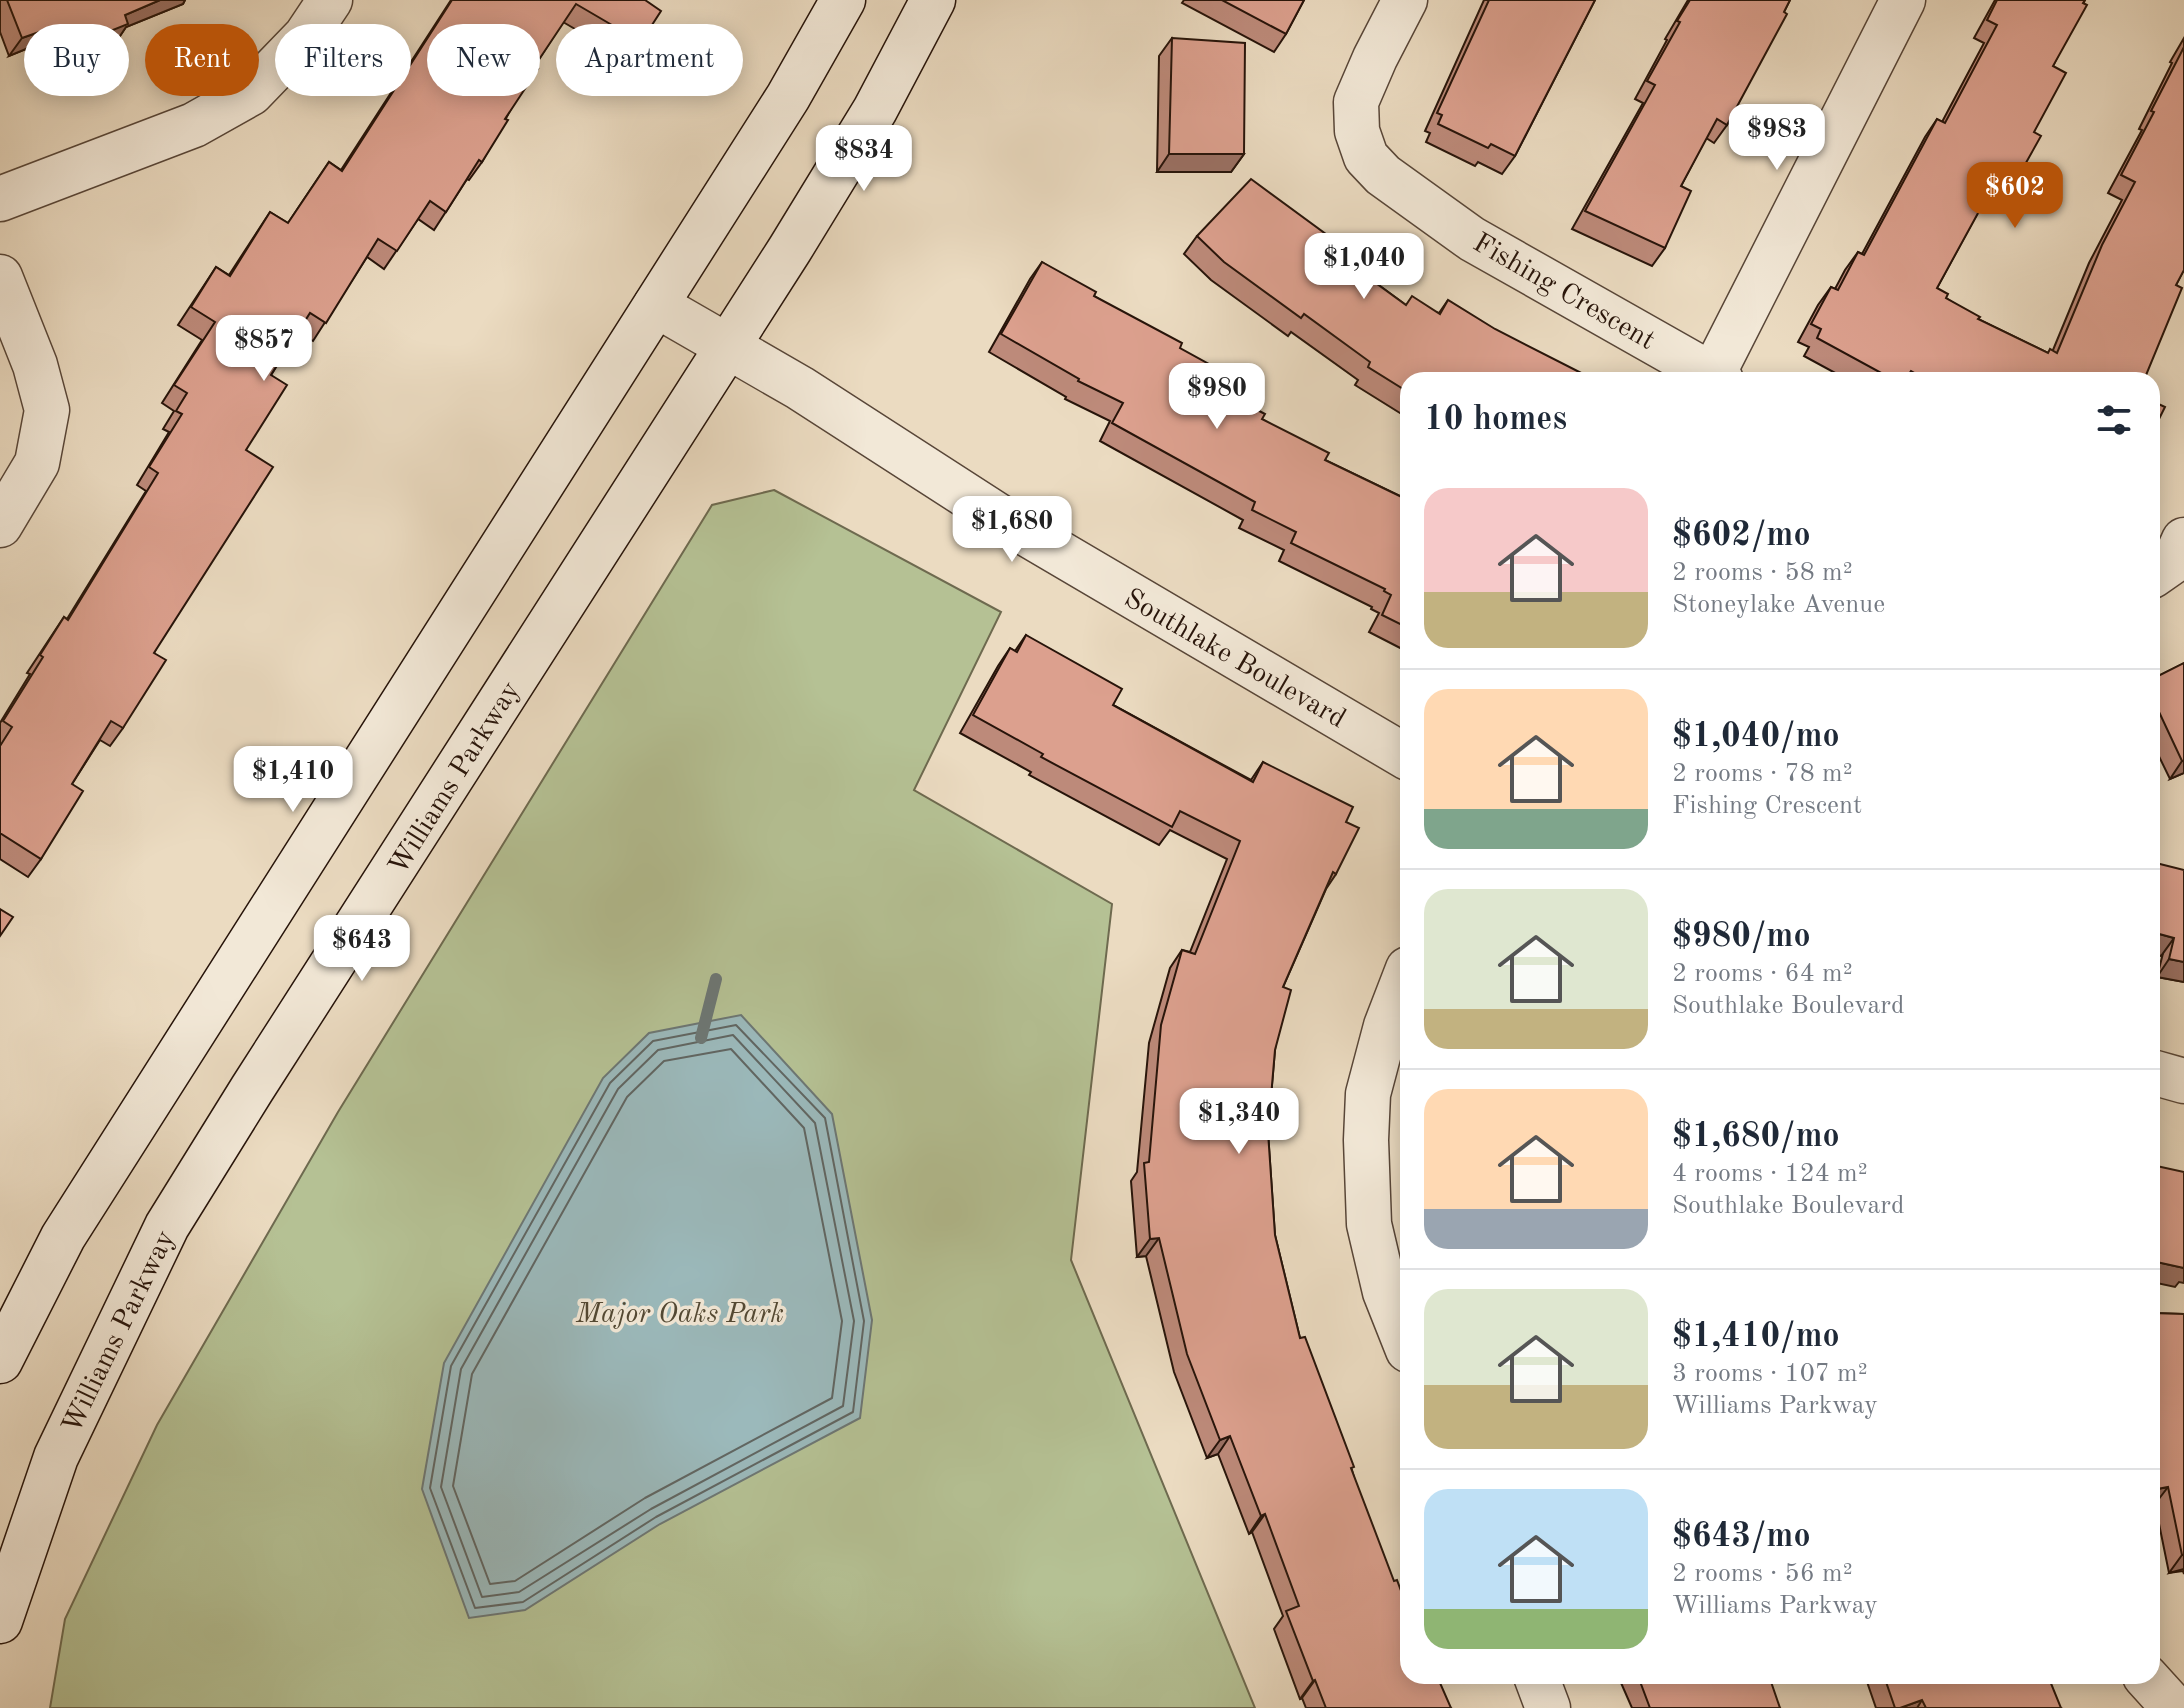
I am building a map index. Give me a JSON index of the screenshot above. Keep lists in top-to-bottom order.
{
  "streets": {
    "main road": ["Fishing Crescent", "Southlake Boulevard", "Williams Parkway"]
  },
  "crossings": [
    ["Southlake Boulevard", "Williams Parkway"]
  ],
  "parks": ["Major Oaks Park"],
  "page": {
    "chip": [
      "Buy",
      "Rent",
      "Filters",
      "New",
      "Apartment"
    ],
    "price": [
      "$983",
      "$834",
      "$602",
      "$1,040",
      "$857",
      "$980",
      "$1,680",
      "$1,410",
      "$643",
      "$1,340"
    ],
    "heading": "10 homes",
    "list": [
      {
        "name": "$602/mo",
        "note": "2 rooms · 58 m² · Stoneylake Avenue"
      },
      {
        "name": "$1,040/mo",
        "note": "2 rooms · 78 m² · Fishing Crescent"
      },
      {
        "name": "$980/mo",
        "note": "2 rooms · 64 m² · Southlake Boulevard"
      },
      {
        "name": "$1,680/mo",
        "note": "4 rooms · 124 m² · Southlake Boulevard"
      },
      {
        "name": "$1,410/mo",
        "note": "3 rooms · 107 m² · Williams Parkway"
      },
      {
        "name": "$643/mo",
        "note": "2 rooms · 56 m² · Williams Parkway"
      }
    ]
  }
}
